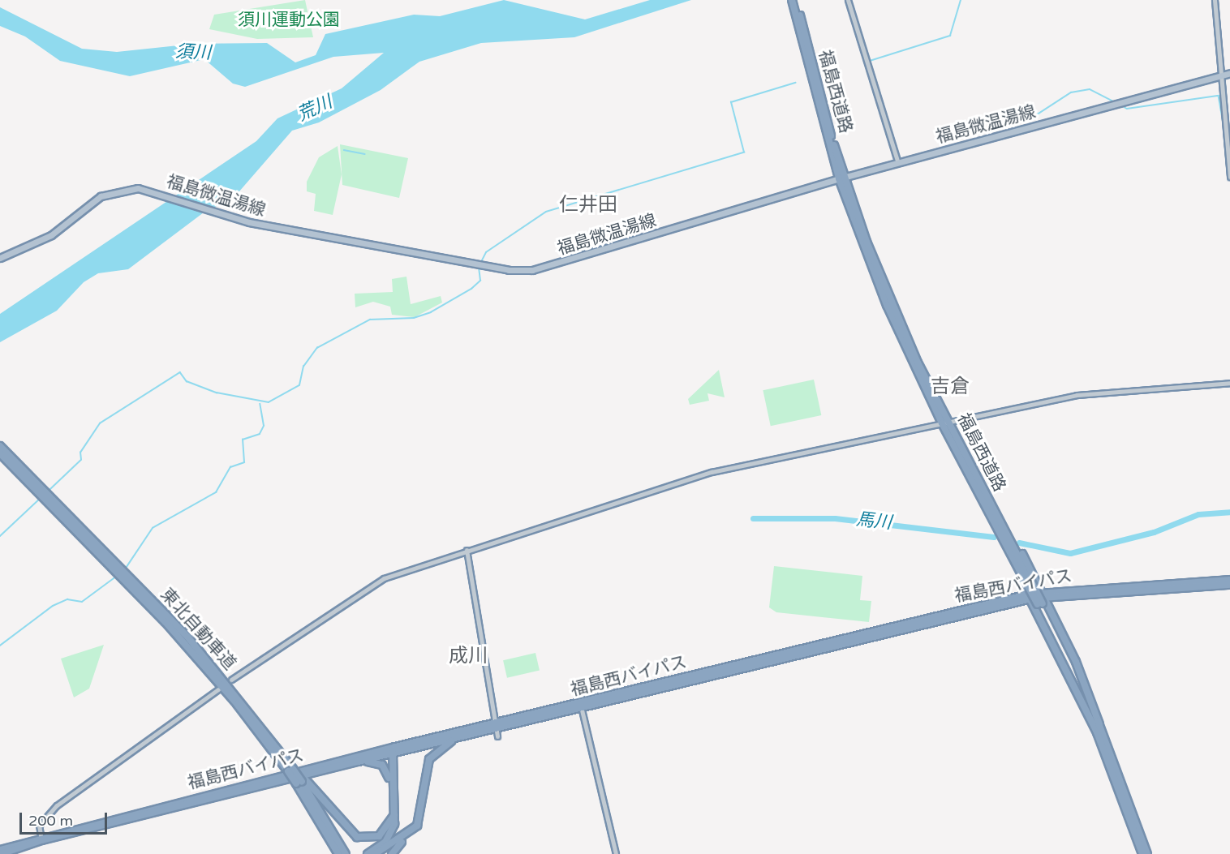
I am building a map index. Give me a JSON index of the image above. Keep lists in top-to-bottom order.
{
  "streets": {
    "highway": ["福島西道路", "福島西バイパス", "東北自動車道"],
    "main road": ["福島微温湯線"]
  },
  "crossings": [
    ["福島西道路", "福島微温湯線"],
    ["福島西道路", "福島西バイパス"]
  ],
  "districts": ["仁井田", "吉倉", "成川"],
  "water": ["須川", "荒川", "馬川"],
  "parks": ["須川運動公園"],
  "scale_bar": "200 m"
}
